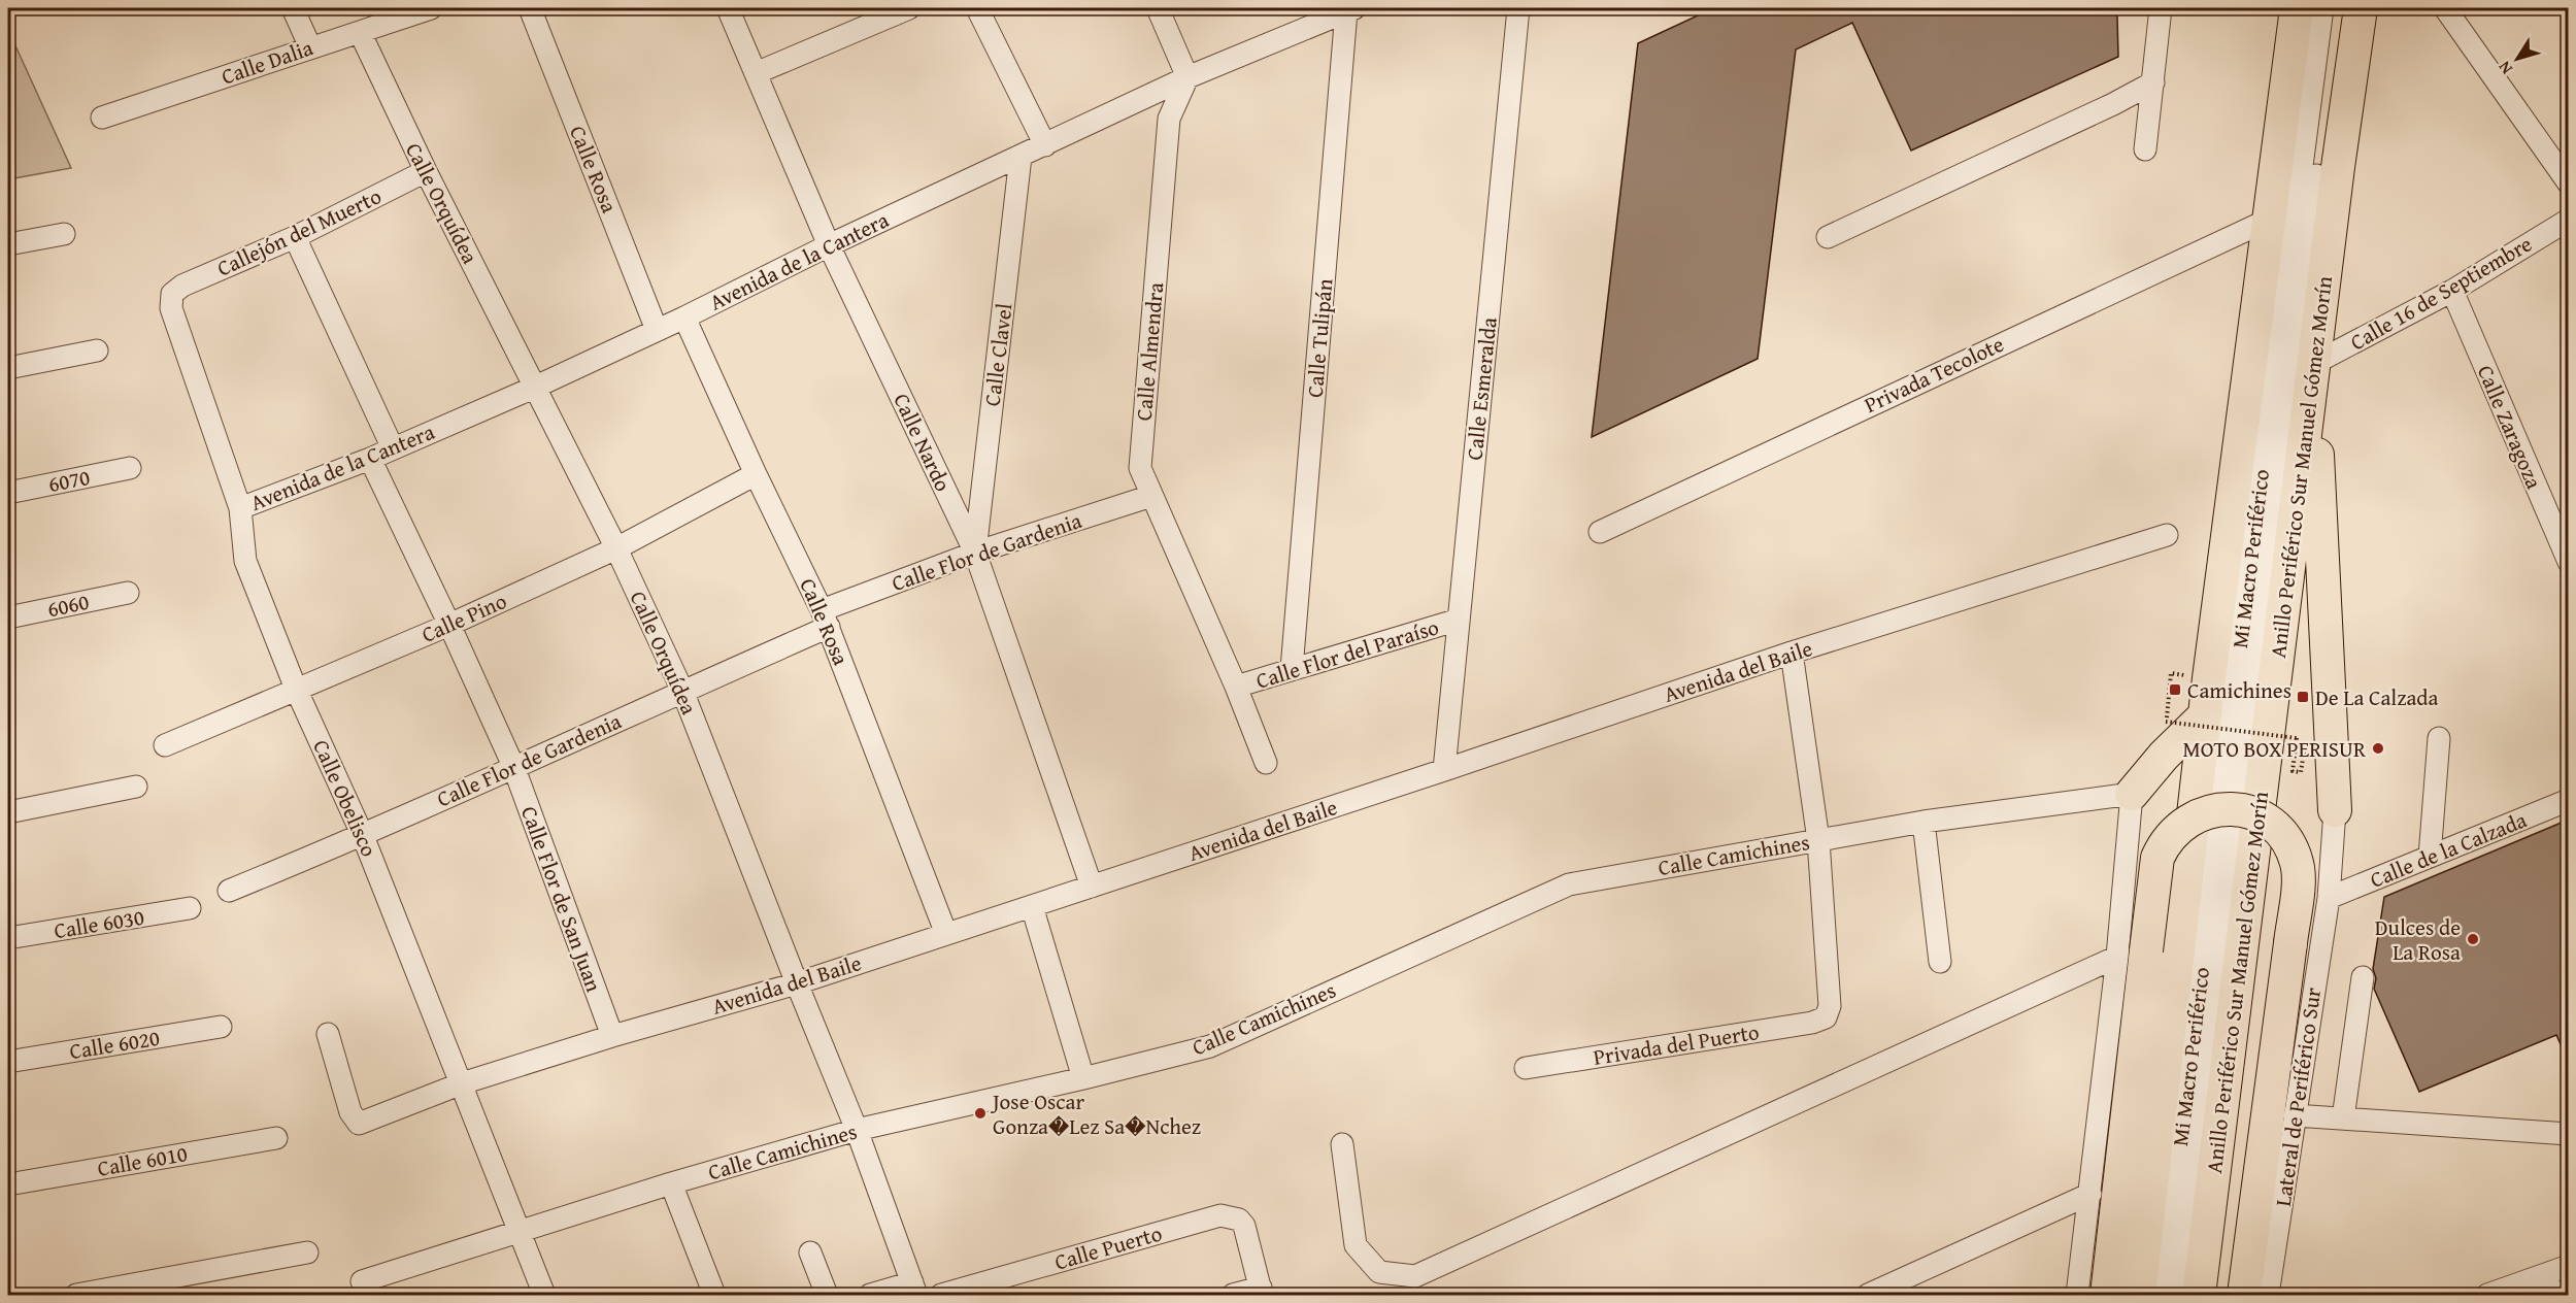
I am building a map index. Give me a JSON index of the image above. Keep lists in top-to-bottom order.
{
  "streets": {
    "highway": ["Anillo Periférico Sur Manuel Gómez Morín"],
    "street": [
      "Calle Dalia",
      "Calle Rosa",
      "Calle Orquídea",
      "Callejón del Muerto",
      "Avenida de la Cantera",
      "Calle 16 de Septiembre",
      "Calle Tulipán",
      "Calle Almendra",
      "Calle Clavel",
      "Privada Tecolote",
      "Calle Esmeralda",
      "Calle Zaragoza",
      "Calle Nardo",
      "6070",
      "Calle Flor de Gardenia",
      "Mi Macro Periférico",
      "6060",
      "Calle Pino",
      "Calle Flor del Paraíso",
      "Avenida del Baile",
      "Calle Obelisco",
      "Calle de la Calzada",
      "Calle Camichines",
      "Calle Flor de San Juan",
      "Calle 6030",
      "Calle 6020",
      "Privada del Puerto",
      "Lateral de Periférico Sur",
      "Calle 6010",
      "Calle Puerto"
    ]
  },
  "crossings": [
    ["Calle Dalia", "Calle Orquídea"],
    ["Calle Rosa", "Avenida de la Cantera"],
    ["Calle Rosa", "Calle Flor de Gardenia"],
    ["Calle Rosa", "Calle Pino"],
    ["Calle Rosa", "Avenida del Baile"],
    ["Calle Orquídea", "Callejón del Muerto"],
    ["Calle Orquídea", "Avenida de la Cantera"],
    ["Calle Orquídea", "Calle Flor de Gardenia"],
    ["Calle Orquídea", "Calle Pino"],
    ["Calle Orquídea", "Avenida del Baile"],
    ["Calle Orquídea", "Calle Camichines"],
    ["Callejón del Muerto", "Calle Obelisco"],
    ["Avenida de la Cantera", "Calle Tulipán"],
    ["Avenida de la Cantera", "Calle Almendra"],
    ["Avenida de la Cantera", "Calle Clavel"],
    ["Avenida de la Cantera", "Calle Nardo"],
    ["Avenida de la Cantera", "Calle Obelisco"],
    ["Avenida de la Cantera", "Calle Flor de San Juan"],
    ["Calle 16 de Septiembre", "Calle Zaragoza"],
    ["Calle 16 de Septiembre", "Anillo Periférico Sur Manuel Gómez Morín"],
    ["Calle Tulipán", "Calle Flor del Paraíso"],
    ["Calle Almendra", "Calle Flor de Gardenia"],
    ["Calle Almendra", "Calle Flor del Paraíso"],
    ["Calle Clavel", "Calle Nardo"],
    ["Calle Clavel", "Calle Flor de Gardenia"],
    ["Calle Esmeralda", "Calle Flor del Paraíso"],
    ["Calle Esmeralda", "Avenida del Baile"],
    ["Calle Nardo", "Calle Flor de Gardenia"],
    ["Calle Nardo", "Avenida del Baile"],
    ["Calle Flor de Gardenia", "Calle Obelisco"],
    ["Calle Flor de Gardenia", "Calle Flor de San Juan"],
    ["Calle Pino", "Calle Obelisco"],
    ["Calle Pino", "Calle Flor de San Juan"],
    ["Avenida del Baile", "Calle Obelisco"],
    ["Avenida del Baile", "Calle Flor de San Juan"],
    ["Calle Obelisco", "Calle Camichines"],
    ["Calle de la Calzada", "Lateral de Periférico Sur"],
    ["Calle Camichines", "Privada del Puerto"]
  ],
  "places": {
    "transit": ["Camichines", "De La Calzada"],
    "other": ["MOTO BOX PERISUR", "Dulces de La Rosa", "Jose Oscar Gonza�Lez Sa�Nchez"]
  },
  "north": "bottom left"
}
